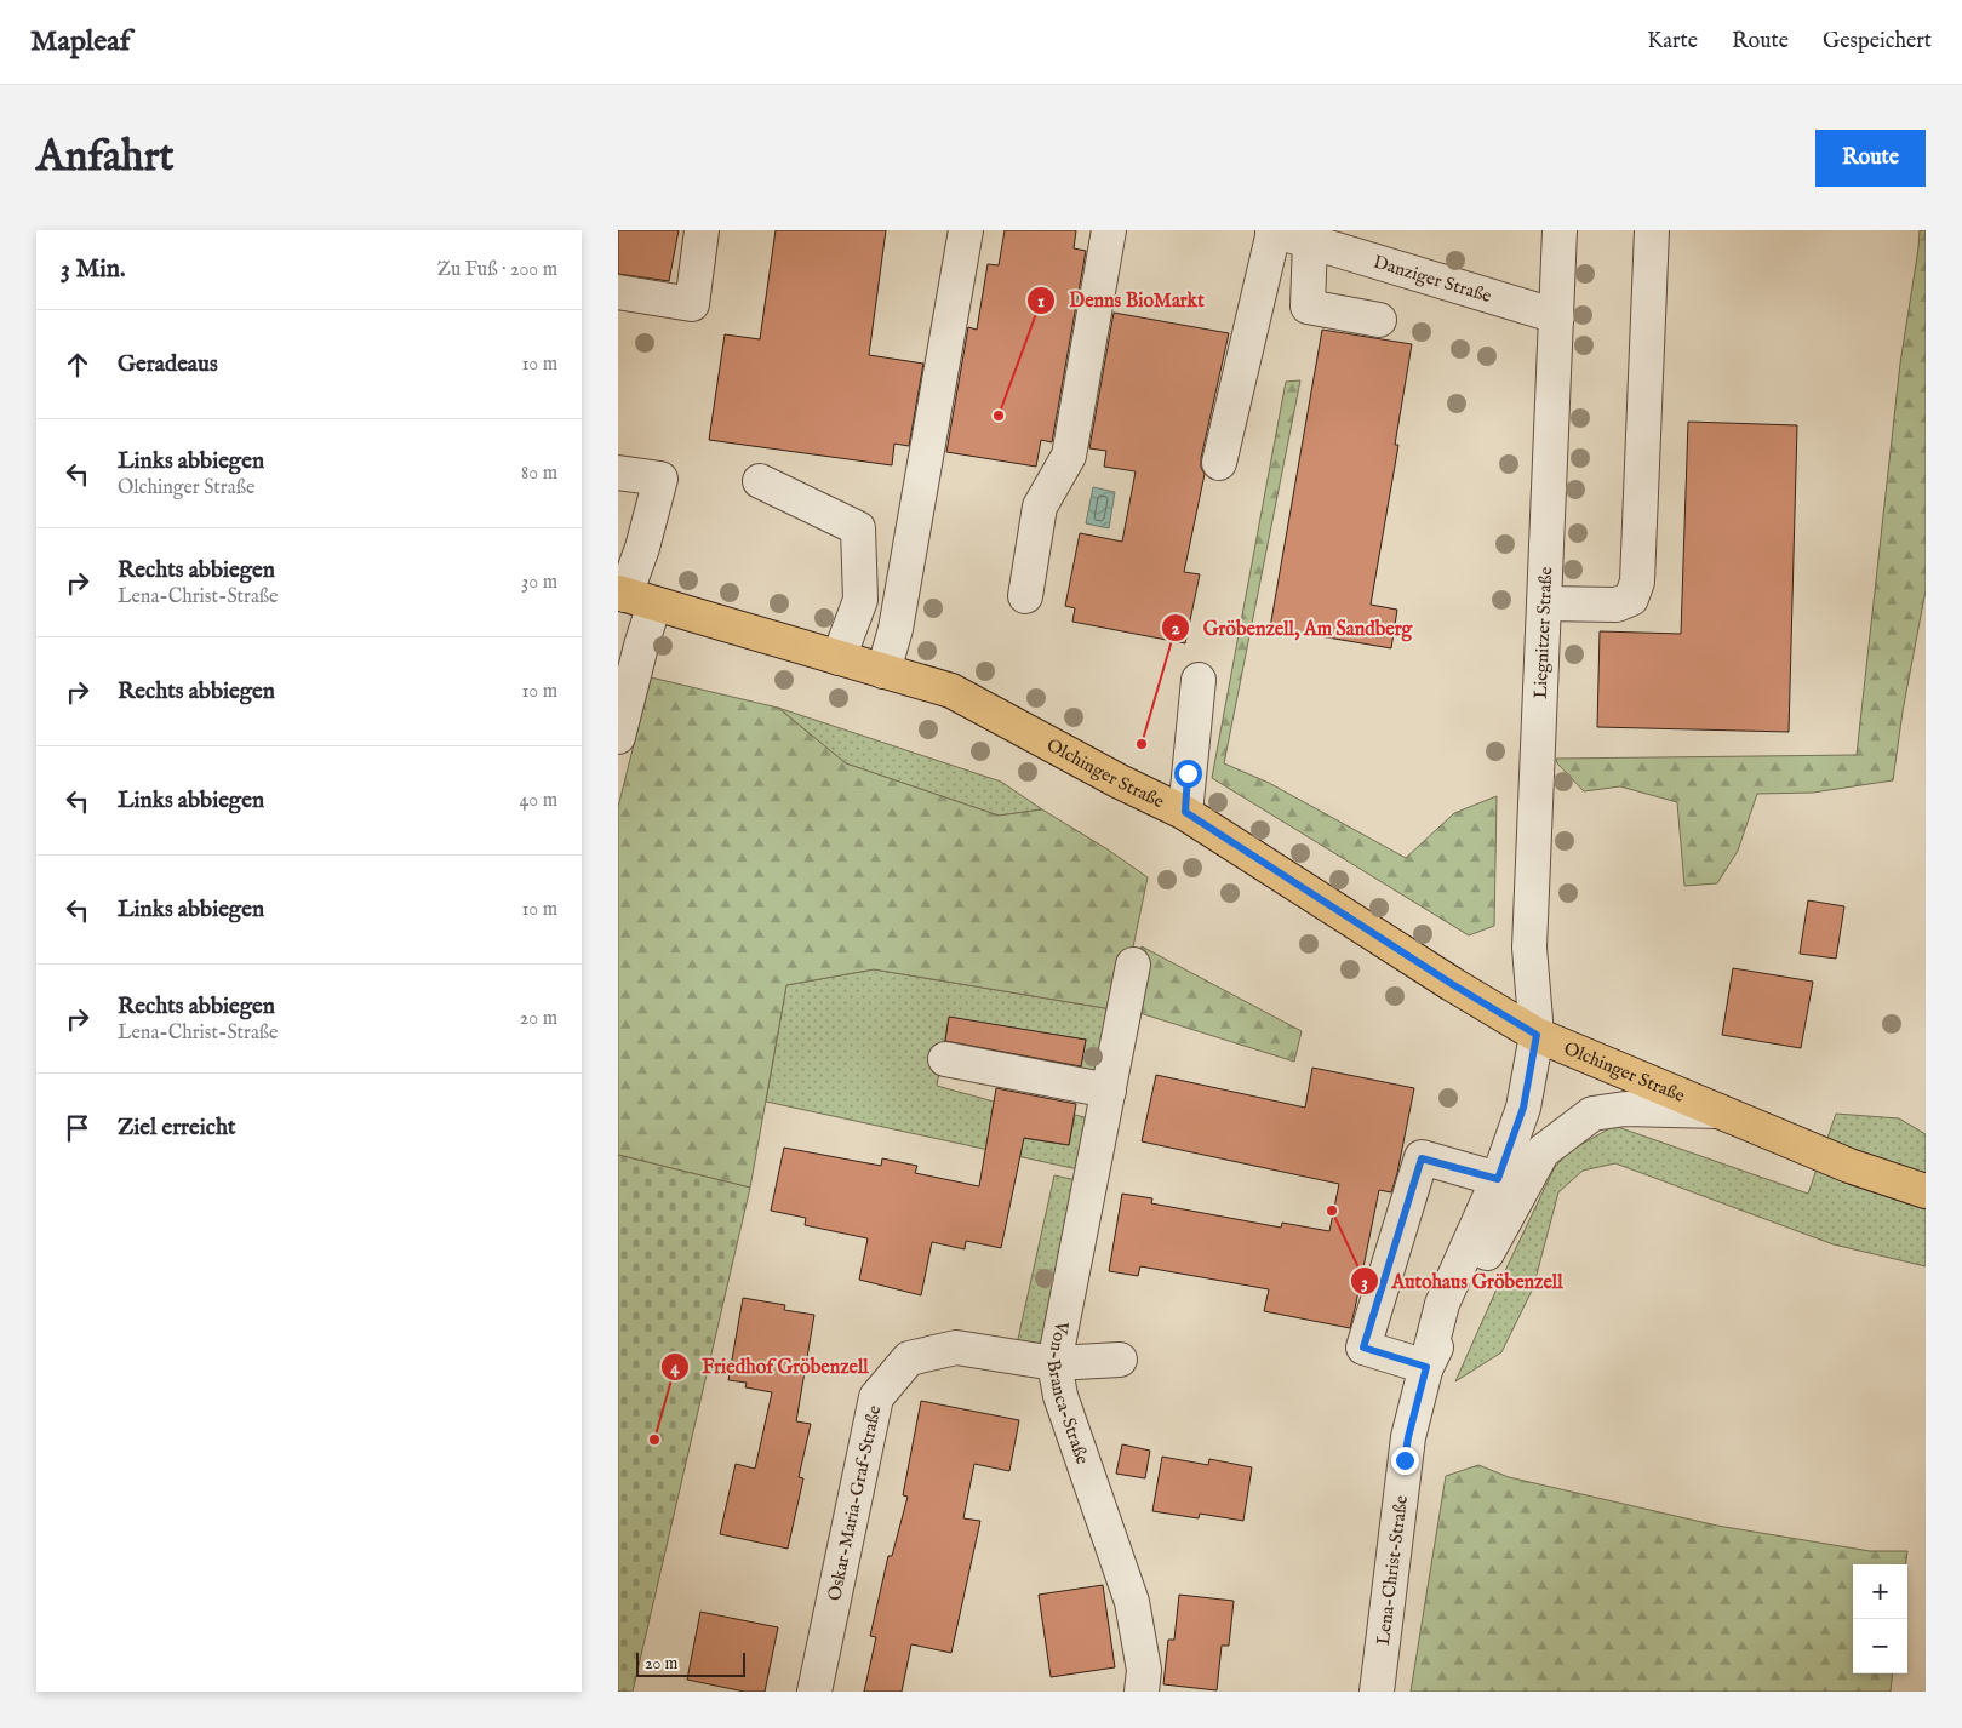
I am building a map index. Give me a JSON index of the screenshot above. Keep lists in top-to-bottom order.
{
  "streets": {
    "main road": ["Olchinger Straße"],
    "street": [
      "Danziger Straße",
      "Liegnitzer Straße",
      "Von-Branca-Straße",
      "Oskar-Maria-Graf-Straße",
      "Lena-Christ-Straße"
    ]
  },
  "crossings": [
    ["Danziger Straße", "Liegnitzer Straße"],
    ["Liegnitzer Straße", "Olchinger Straße"],
    ["Liegnitzer Straße", "Lena-Christ-Straße"],
    ["Olchinger Straße", "Lena-Christ-Straße"],
    ["Von-Branca-Straße", "Oskar-Maria-Graf-Straße"]
  ],
  "places": [
    "Denns BioMarkt",
    "Gröbenzell, Am Sandberg",
    "Autohaus Gröbenzell",
    "Friedhof Gröbenzell"
  ],
  "scale_bar": "20 m",
  "page": {
    "header": "Mapleaf",
    "nav": ["Karte", "Route", "Gespeichert"],
    "buttons": "Route",
    "title": "Anfahrt",
    "heading": ["3 Min.", "Zu Fuß · 200 m"],
    "list": [
      ["Geradeaus", "10 m"],
      ["Links abbiegen", "Olchinger Straße", "80 m"],
      ["Rechts abbiegen", "Lena-Christ-Straße", "30 m"],
      ["Rechts abbiegen", "10 m"],
      ["Links abbiegen", "40 m"],
      ["Links abbiegen", "10 m"],
      ["Rechts abbiegen", "Lena-Christ-Straße", "20 m"],
      "Ziel erreicht"
    ],
    "map_buttons": ["+", "−"],
    "scale": "20 m"
  }
}
